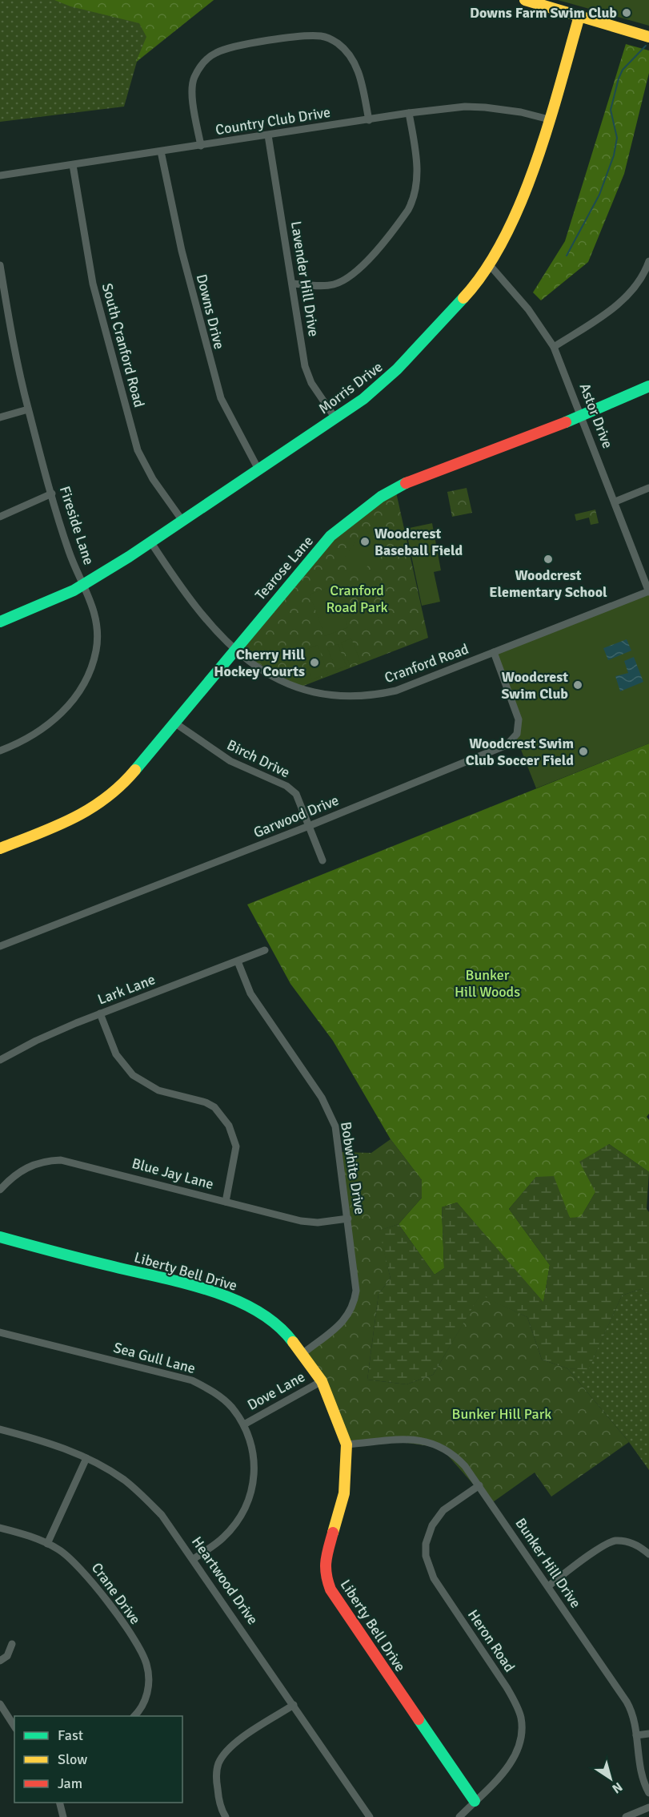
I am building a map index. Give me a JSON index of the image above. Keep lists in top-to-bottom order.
{
  "streets": {
    "street": [
      "Country Club Drive",
      "Lavender Hill Drive",
      "Downs Drive",
      "South Cranford Road",
      "Morris Drive",
      "Astor Drive",
      "Fireside Lane",
      "Tearose Lane",
      "Cranford Road",
      "Birch Drive",
      "Garwood Drive",
      "Lark Lane",
      "Bobwhite Drive",
      "Blue Jay Lane",
      "Liberty Bell Drive",
      "Sea Gull Lane",
      "Dove Lane",
      "Bunker Hill Drive",
      "Heartwood Drive",
      "Crane Drive",
      "Heron Road"
    ]
  },
  "crossings": [
    ["Country Club Drive", "Lavender Hill Drive"],
    ["Country Club Drive", "Downs Drive"],
    ["Country Club Drive", "South Cranford Road"],
    ["Country Club Drive", "Morris Drive"],
    ["Lavender Hill Drive", "Morris Drive"],
    ["Downs Drive", "Morris Drive"],
    ["South Cranford Road", "Morris Drive"],
    ["Morris Drive", "Astor Drive"],
    ["Morris Drive", "Fireside Lane"],
    ["Morris Drive", "Cranford Road"],
    ["Astor Drive", "Tearose Lane"],
    ["Astor Drive", "Cranford Road"],
    ["Tearose Lane", "Cranford Road"],
    ["Tearose Lane", "Birch Drive"],
    ["Cranford Road", "Garwood Drive"],
    ["Birch Drive", "Garwood Drive"],
    ["Lark Lane", "Bobwhite Drive"],
    ["Bobwhite Drive", "Blue Jay Lane"],
    ["Bobwhite Drive", "Liberty Bell Drive"],
    ["Liberty Bell Drive", "Dove Lane"],
    ["Liberty Bell Drive", "Bunker Hill Drive"],
    ["Liberty Bell Drive", "Heron Road"],
    ["Sea Gull Lane", "Dove Lane"],
    ["Sea Gull Lane", "Heartwood Drive"],
    ["Bunker Hill Drive", "Heron Road"]
  ],
  "parks": ["Cranford Road Park", "Bunker Hill Woods", "Bunker Hill Park"],
  "places": [
    "Downs Farm Swim Club",
    "Woodcrest Baseball Field",
    "Woodcrest Elementary School",
    "Cherry Hill Hockey Courts",
    "Woodcrest Swim Club",
    "Woodcrest Swim Club Soccer Field"
  ],
  "legend": ["Fast", "Slow", "Jam"],
  "north": "bottom right"
}
